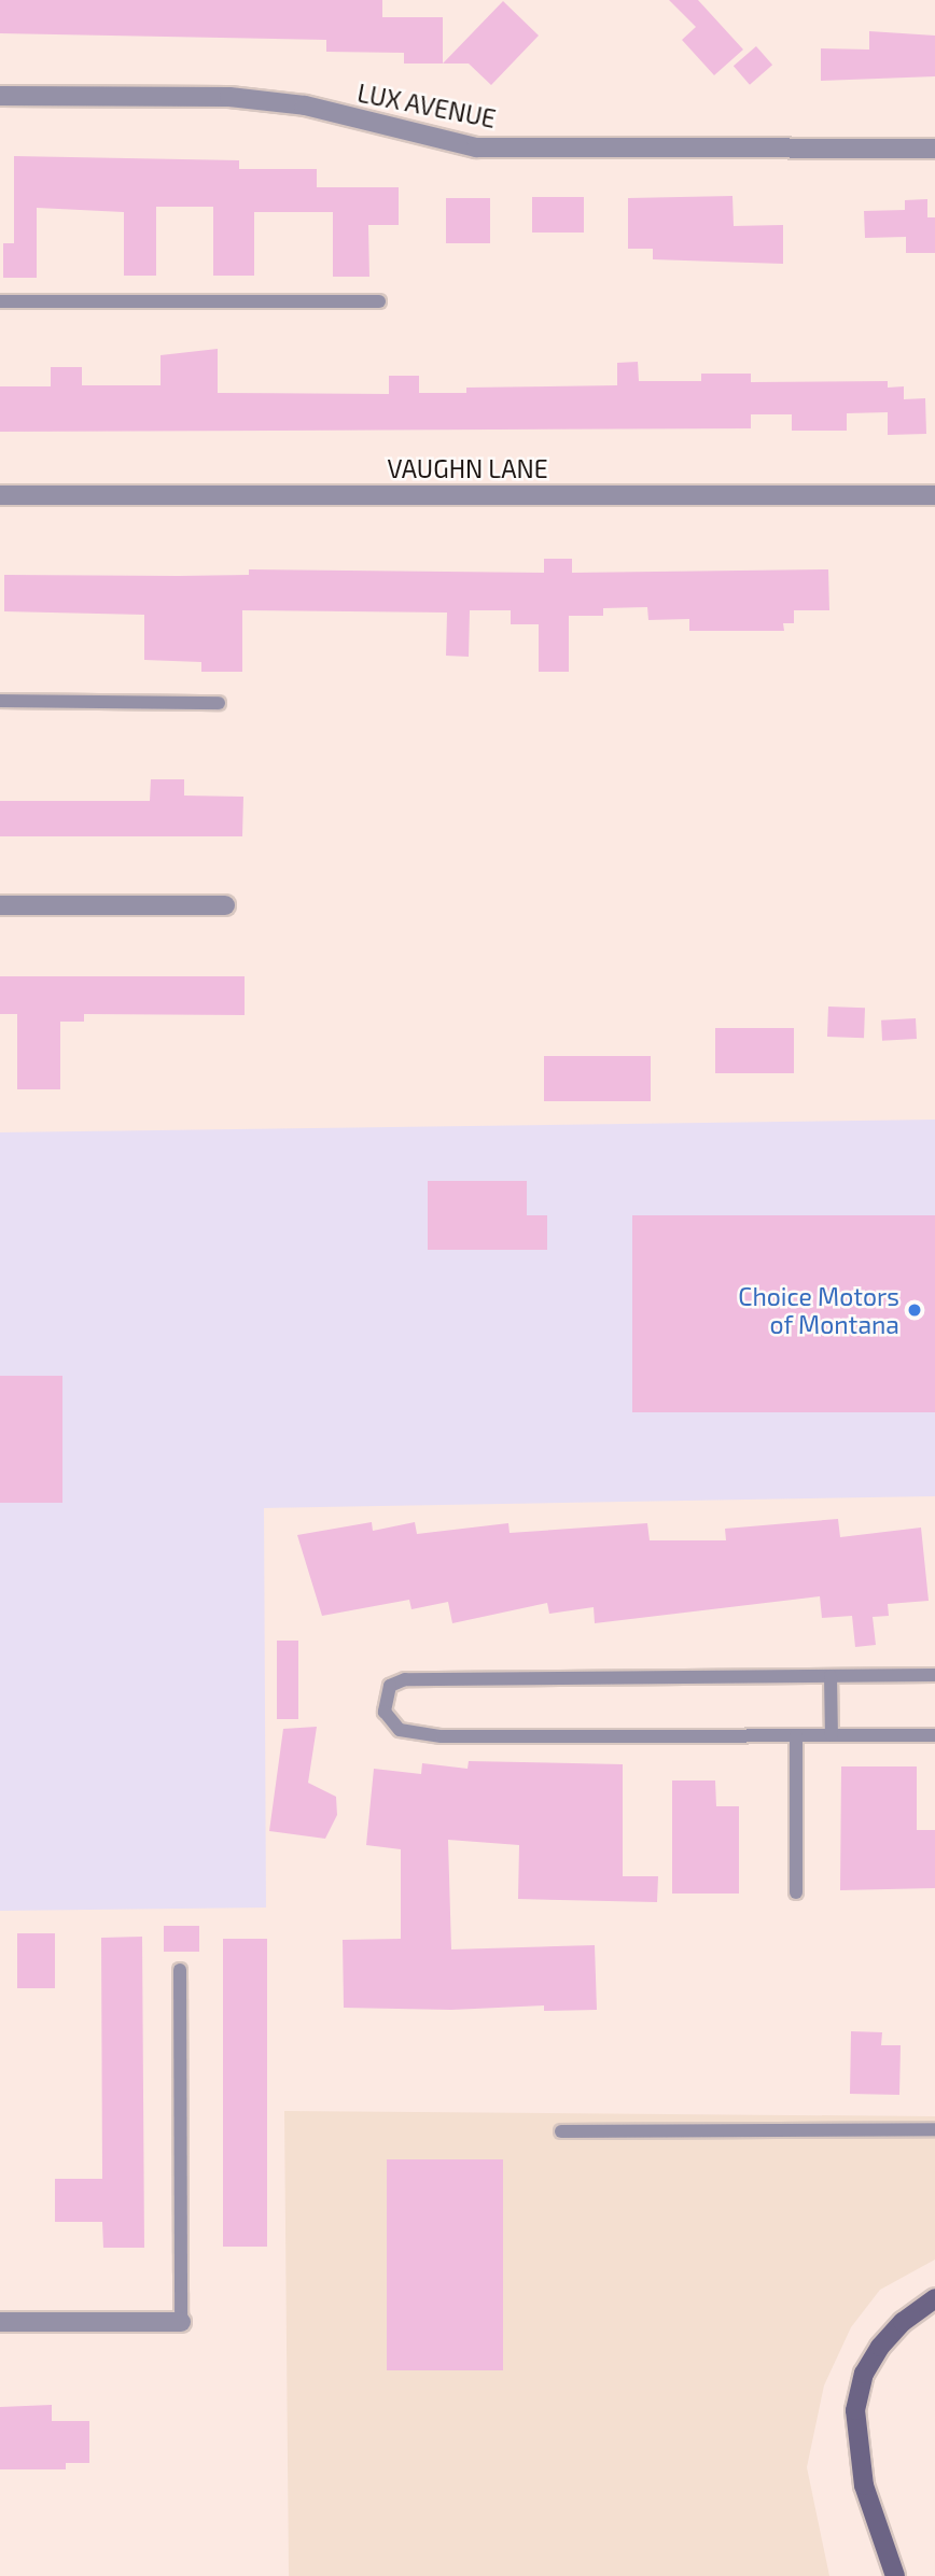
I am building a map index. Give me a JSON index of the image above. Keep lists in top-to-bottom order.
{
  "streets": {
    "street": ["LUX AVENUE", "VAUGHN LANE"]
  },
  "places": ["Choice Motors of Montana"]
}
